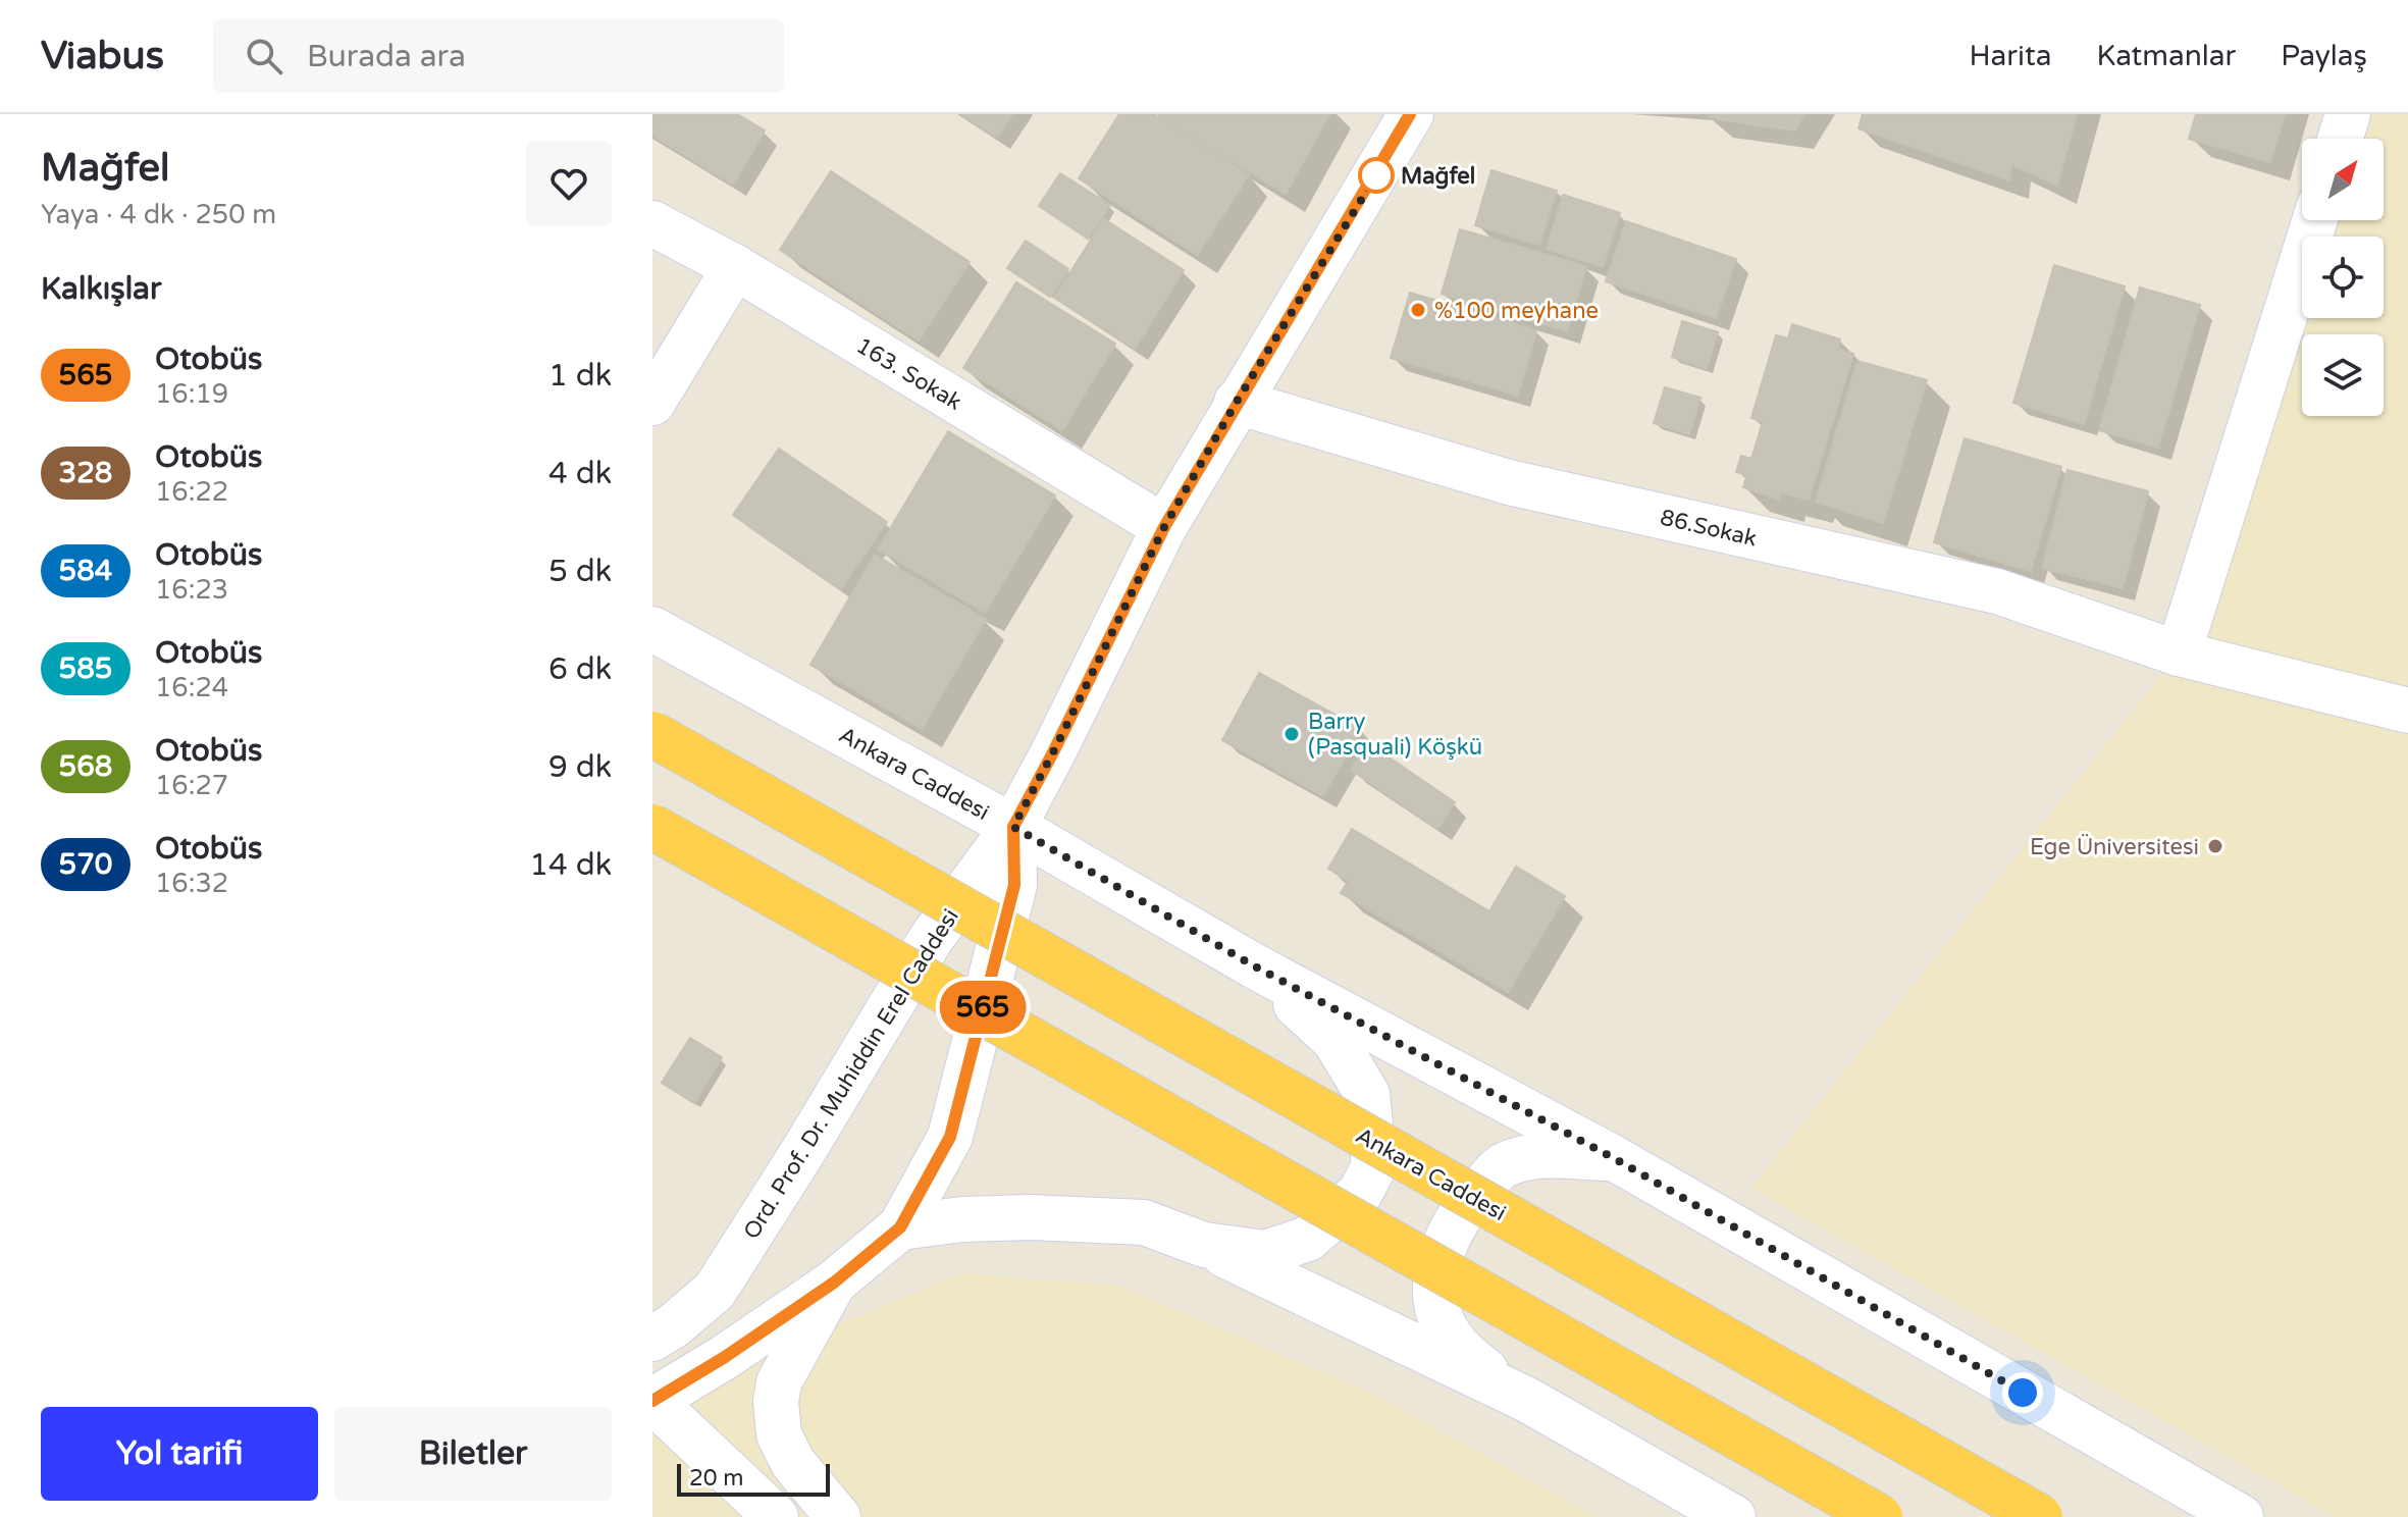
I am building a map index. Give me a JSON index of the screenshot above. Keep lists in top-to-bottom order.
{
  "streets": {
    "highway": ["Ankara Caddesi"],
    "main road": ["163. Sokak", "86.Sokak", "Ord. Prof. Dr. Muhiddin Erel Caddesi"]
  },
  "crossings": [
    ["163. Sokak", "Ord. Prof. Dr. Muhiddin Erel Caddesi"],
    ["86.Sokak", "Ord. Prof. Dr. Muhiddin Erel Caddesi"],
    ["Ankara Caddesi", "Ord. Prof. Dr. Muhiddin Erel Caddesi"]
  ],
  "places": [
    "Mağfel",
    "%100 meyhane",
    "Barry (Pasquali) Köşkü",
    "Ege Üniversitesi"
  ],
  "lines": ["bus line 565"],
  "scale_bar": "20 m",
  "north": "top right",
  "page": {
    "header": "Viabus",
    "search": "Burada ara",
    "nav": ["Harita", "Katmanlar", "Paylaş"],
    "heading": [
      ["Mağfel", "Yaya · 4 dk · 250 m"],
      "Kalkışlar"
    ],
    "on_map": "565",
    "list": [
      {
        "mark": "565",
        "name": "Otobüs",
        "note": "16:19",
        "value": "1 dk"
      },
      {
        "mark": "328",
        "name": "Otobüs",
        "note": "16:22",
        "value": "4 dk"
      },
      {
        "mark": "584",
        "name": "Otobüs",
        "note": "16:23",
        "value": "5 dk"
      },
      {
        "mark": "585",
        "name": "Otobüs",
        "note": "16:24",
        "value": "6 dk"
      },
      {
        "mark": "568",
        "name": "Otobüs",
        "note": "16:27",
        "value": "9 dk"
      },
      {
        "mark": "570",
        "name": "Otobüs",
        "note": "16:32",
        "value": "14 dk"
      }
    ],
    "buttons": ["Yol tarifi", "Biletler"],
    "scale": "20 m"
  }
}
